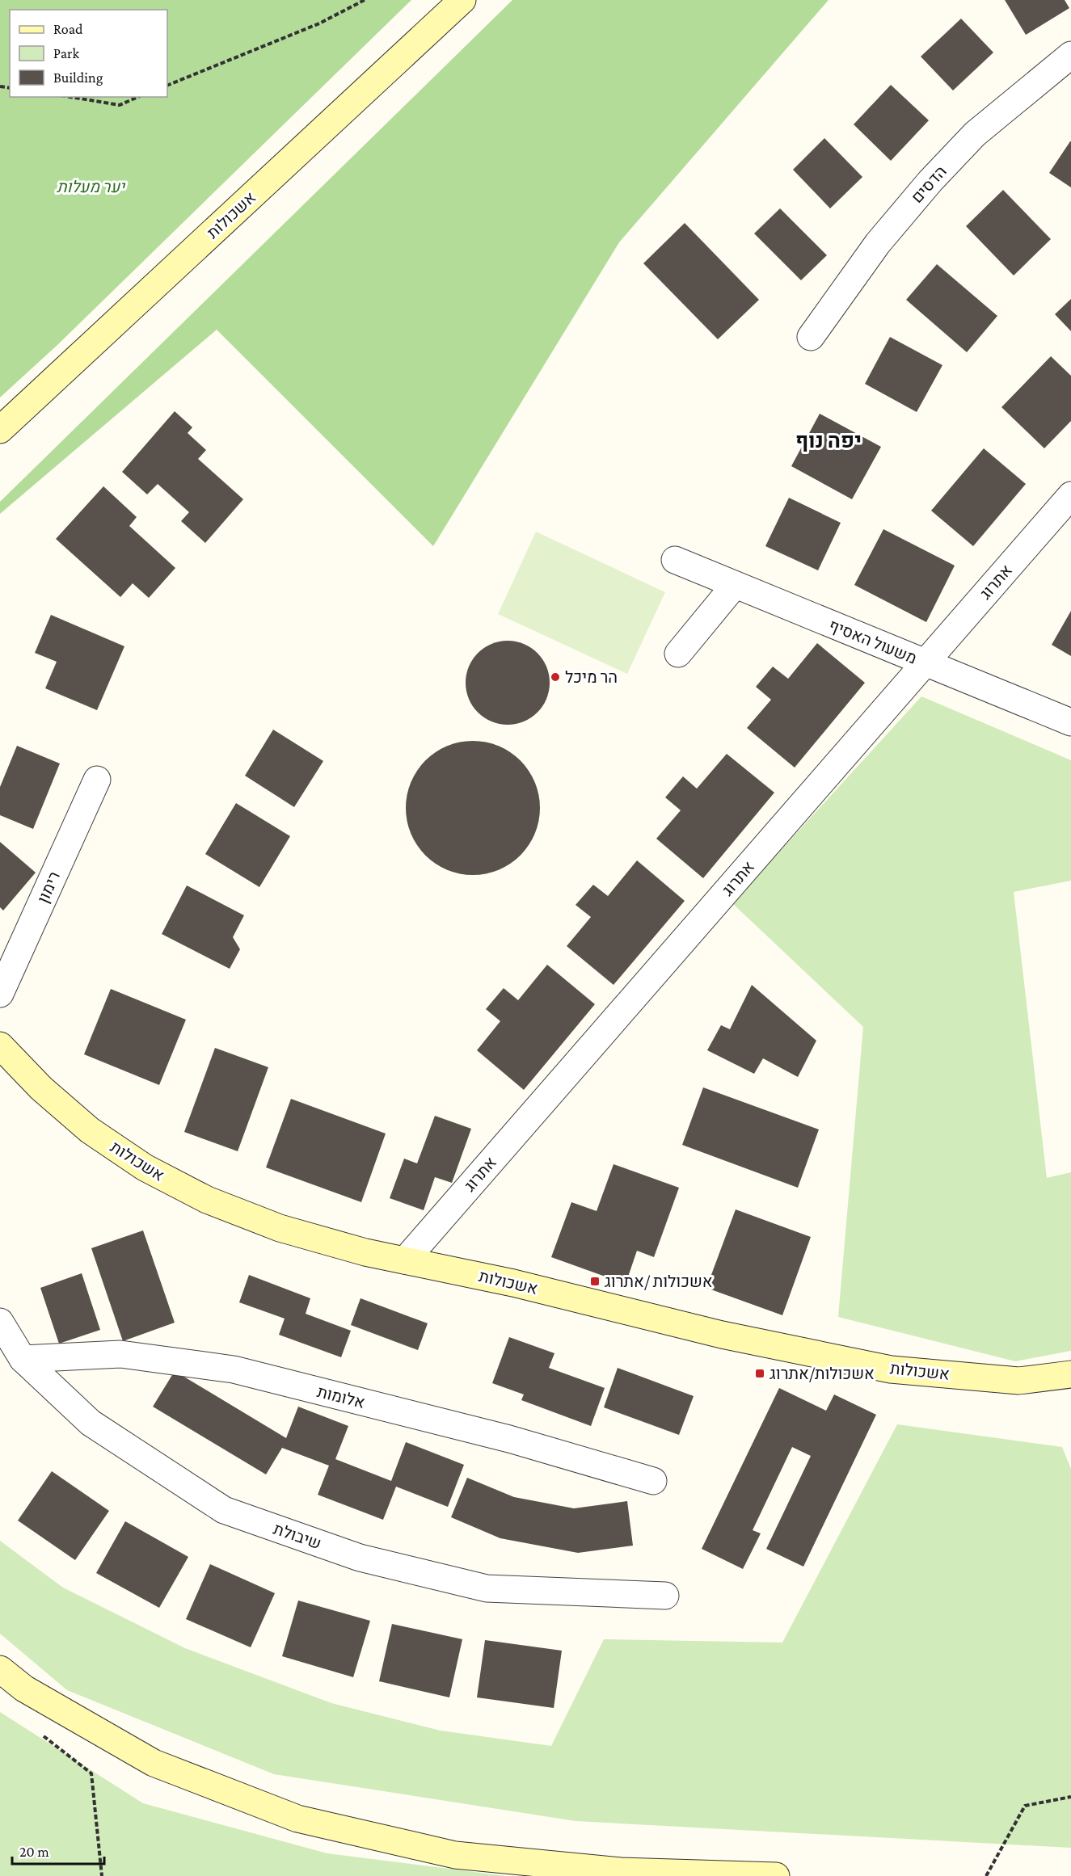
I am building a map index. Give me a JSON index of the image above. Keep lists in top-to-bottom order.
{
  "streets": {
    "street": [
      "הדסים",
      "אשכולות",
      "אתרוג",
      "משעול האסיף",
      "רימון",
      "אלומות",
      "שיבולת"
    ]
  },
  "crossings": [
    ["אשכולות", "אתרוג"],
    ["אתרוג", "משעול האסיף"],
    ["אלומות", "שיבולת"]
  ],
  "districts": ["יפה נוף"],
  "parks": ["יער מעלות"],
  "places": {
    "other": ["הר מיכל"],
    "transit": ["אשכולות /אתרוג", "אשכולות/אתרוג"]
  },
  "legend": ["Road", "Park", "Building"],
  "scale_bar": "20 m"
}
